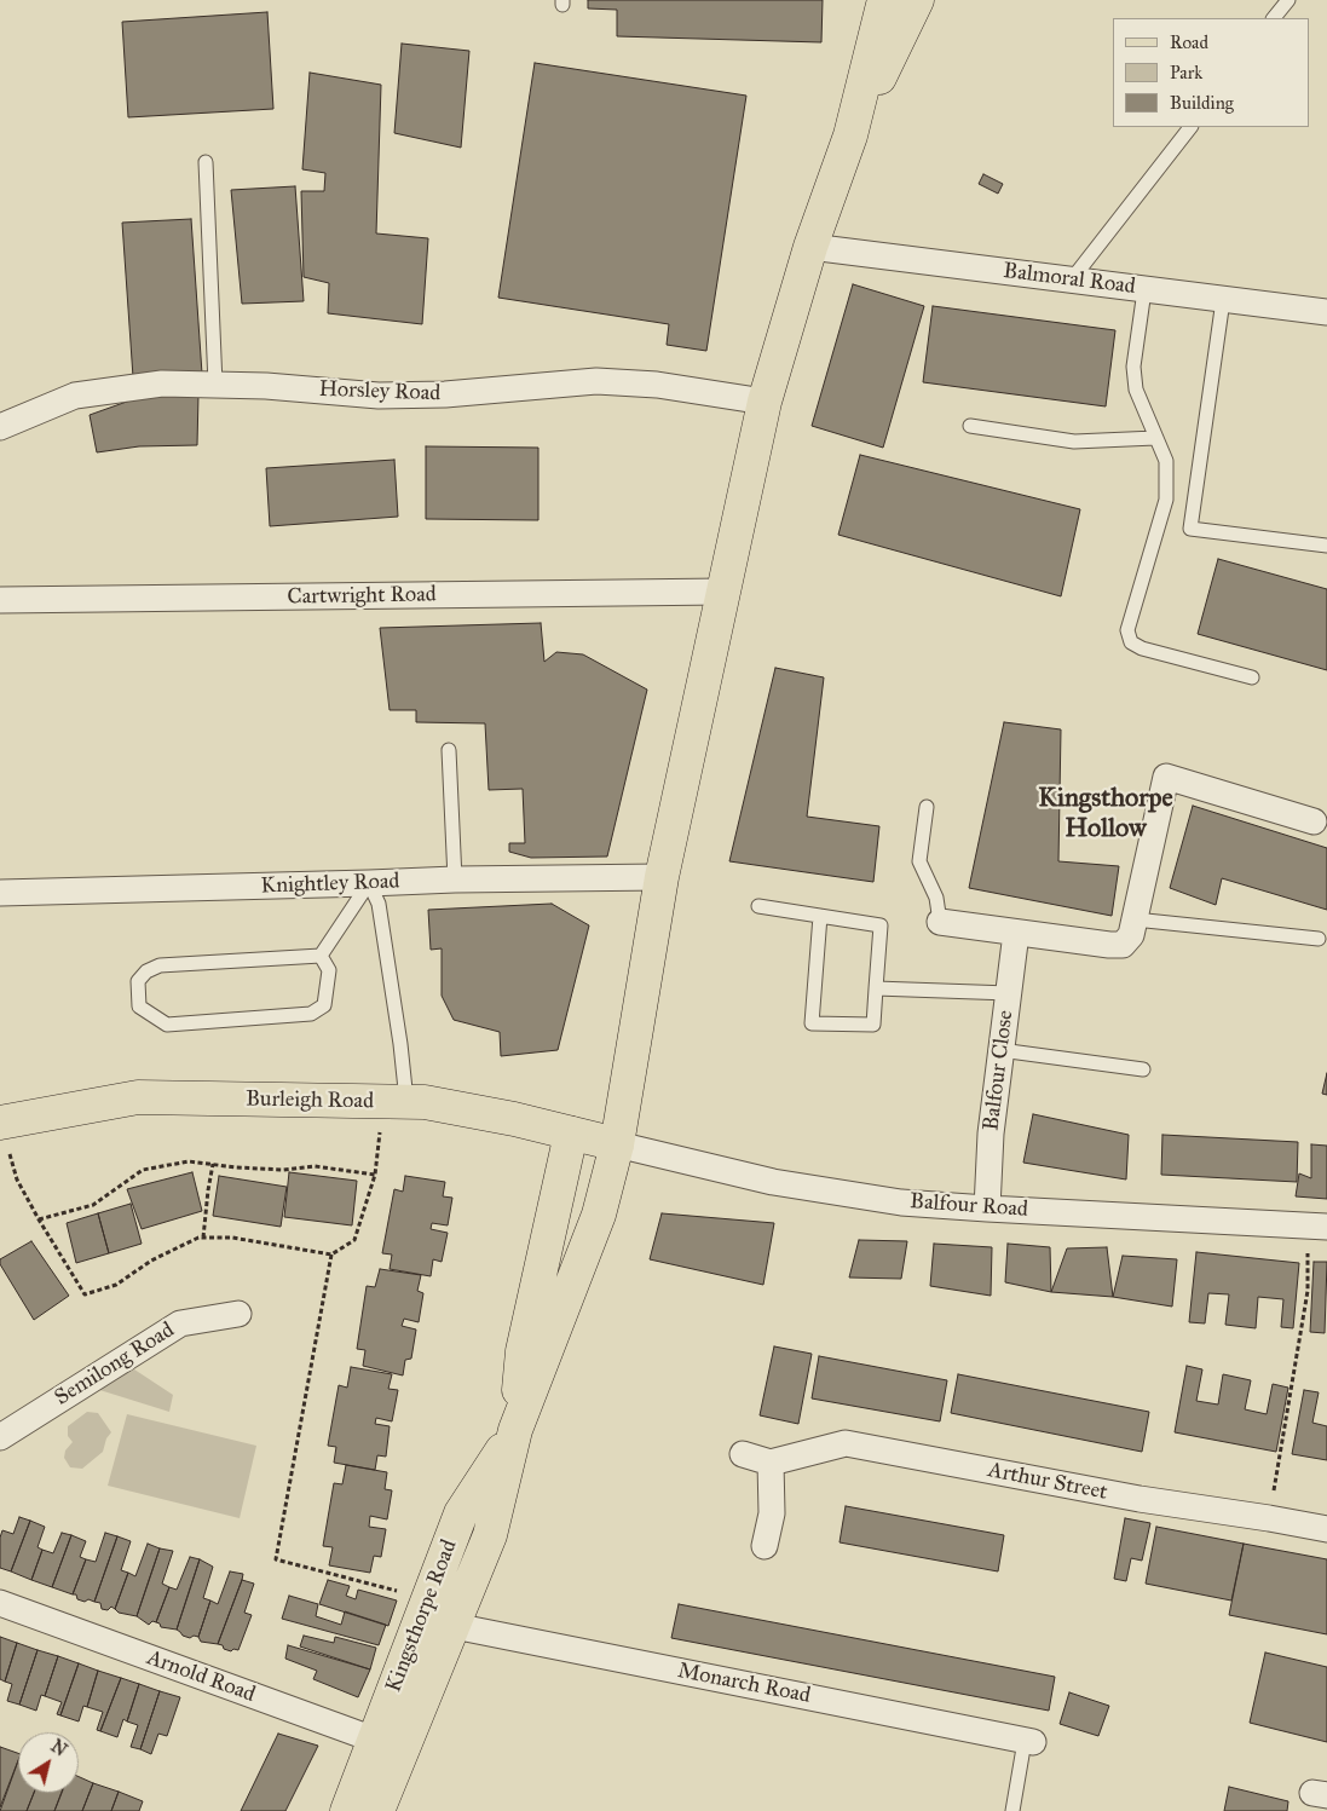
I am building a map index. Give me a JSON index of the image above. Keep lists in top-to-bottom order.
{
  "streets": {
    "main road": ["Burleigh Road", "Kingsthorpe Road"],
    "street": [
      "Balmoral Road",
      "Horsley Road",
      "Cartwright Road",
      "Knightley Road",
      "Balfour Close",
      "Balfour Road",
      "Semilong Road",
      "Arthur Street",
      "Arnold Road",
      "Monarch Road"
    ]
  },
  "crossings": [
    ["Balmoral Road", "Kingsthorpe Road"],
    ["Horsley Road", "Kingsthorpe Road"],
    ["Cartwright Road", "Kingsthorpe Road"],
    ["Knightley Road", "Kingsthorpe Road"],
    ["Balfour Close", "Balfour Road"],
    ["Burleigh Road", "Balfour Road"],
    ["Burleigh Road", "Kingsthorpe Road"],
    ["Balfour Road", "Kingsthorpe Road"],
    ["Kingsthorpe Road", "Arnold Road"],
    ["Kingsthorpe Road", "Monarch Road"]
  ],
  "districts": ["Kingsthorpe Hollow"],
  "legend": ["Road", "Park", "Building"],
  "north": "top right"
}
